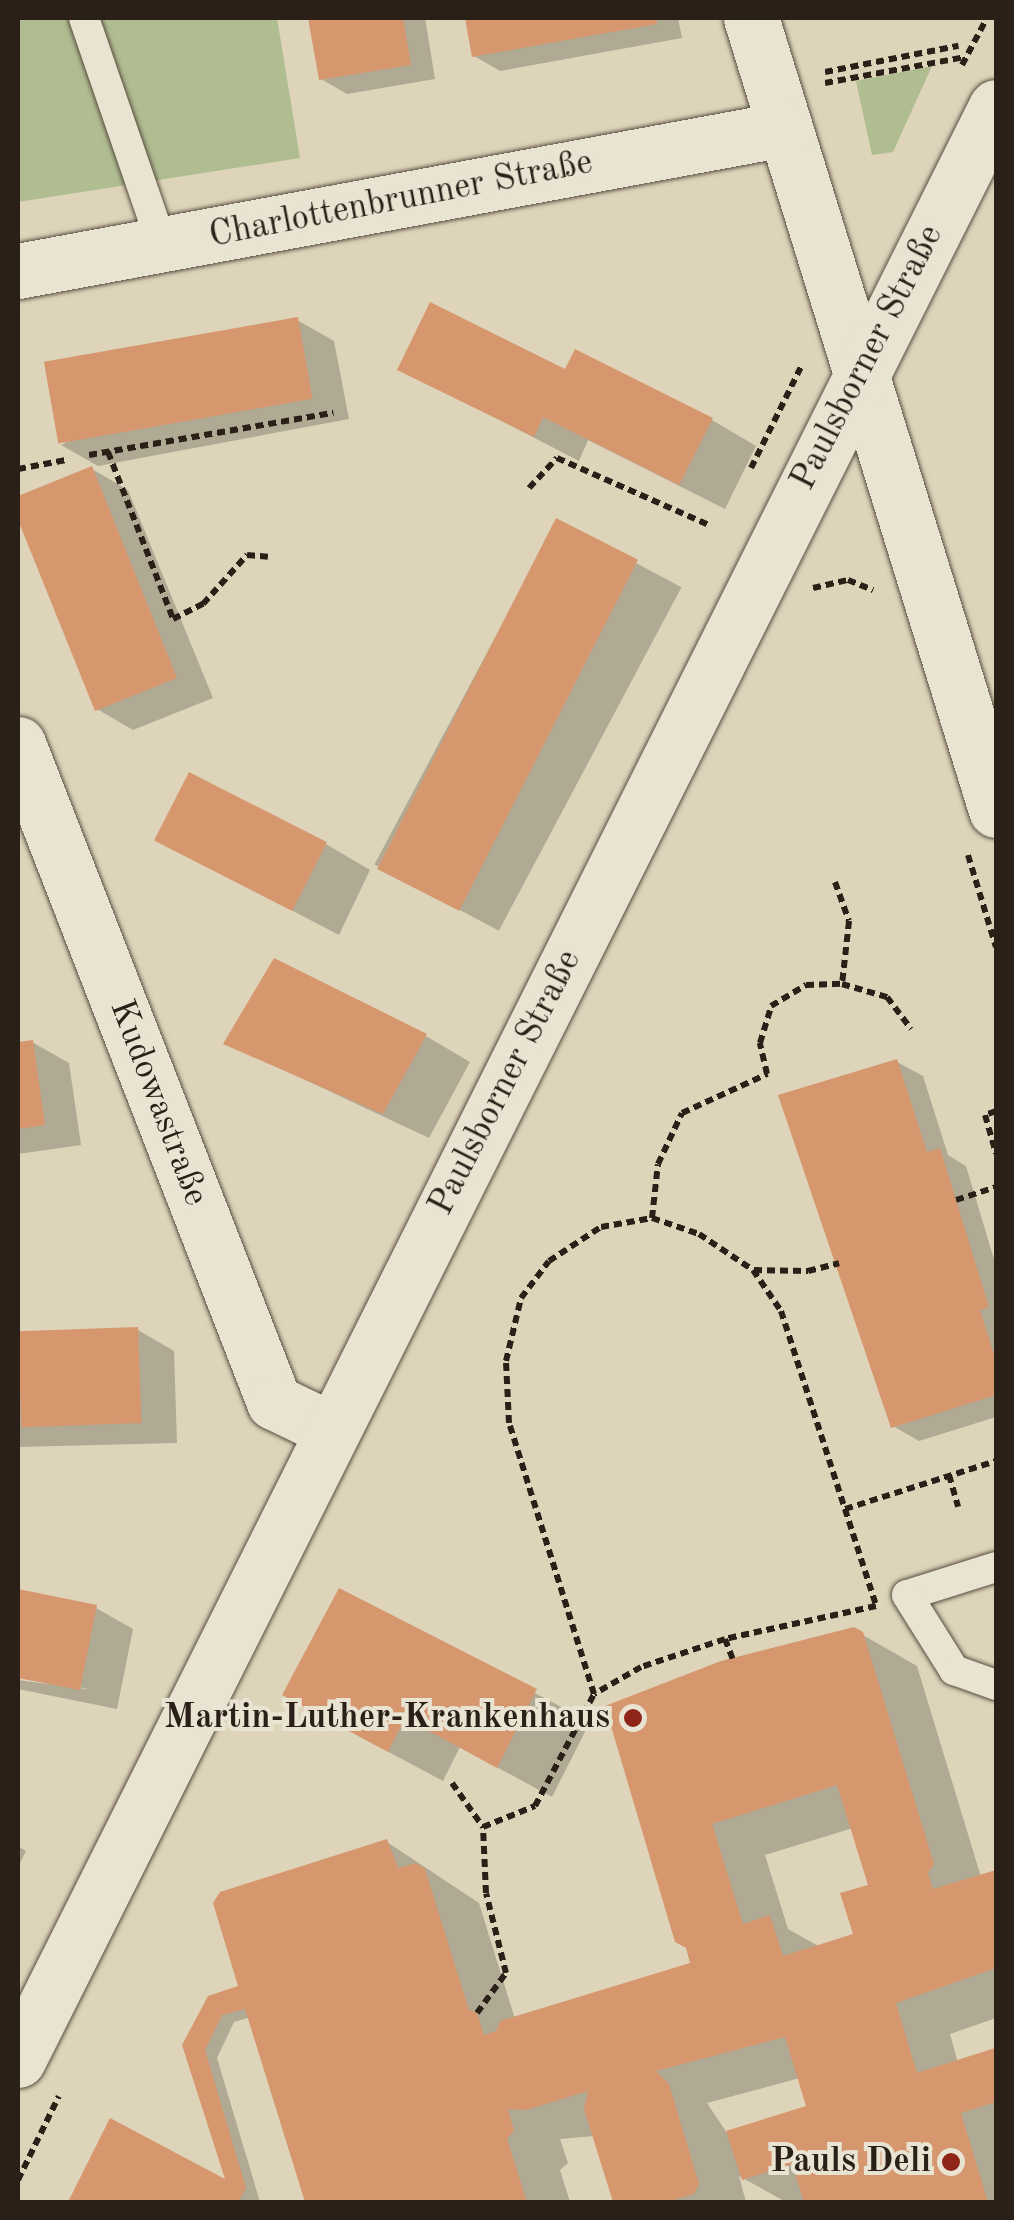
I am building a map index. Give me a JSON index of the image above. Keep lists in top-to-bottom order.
{
  "streets": {
    "street": ["Charlottenbrunner Straße", "Paulsborner Straße", "Kudowastraße"]
  },
  "crossings": [
    ["Paulsborner Straße", "Kudowastraße"]
  ],
  "places": ["Martin-Luther-Krankenhaus", "Pauls Deli"]
}
